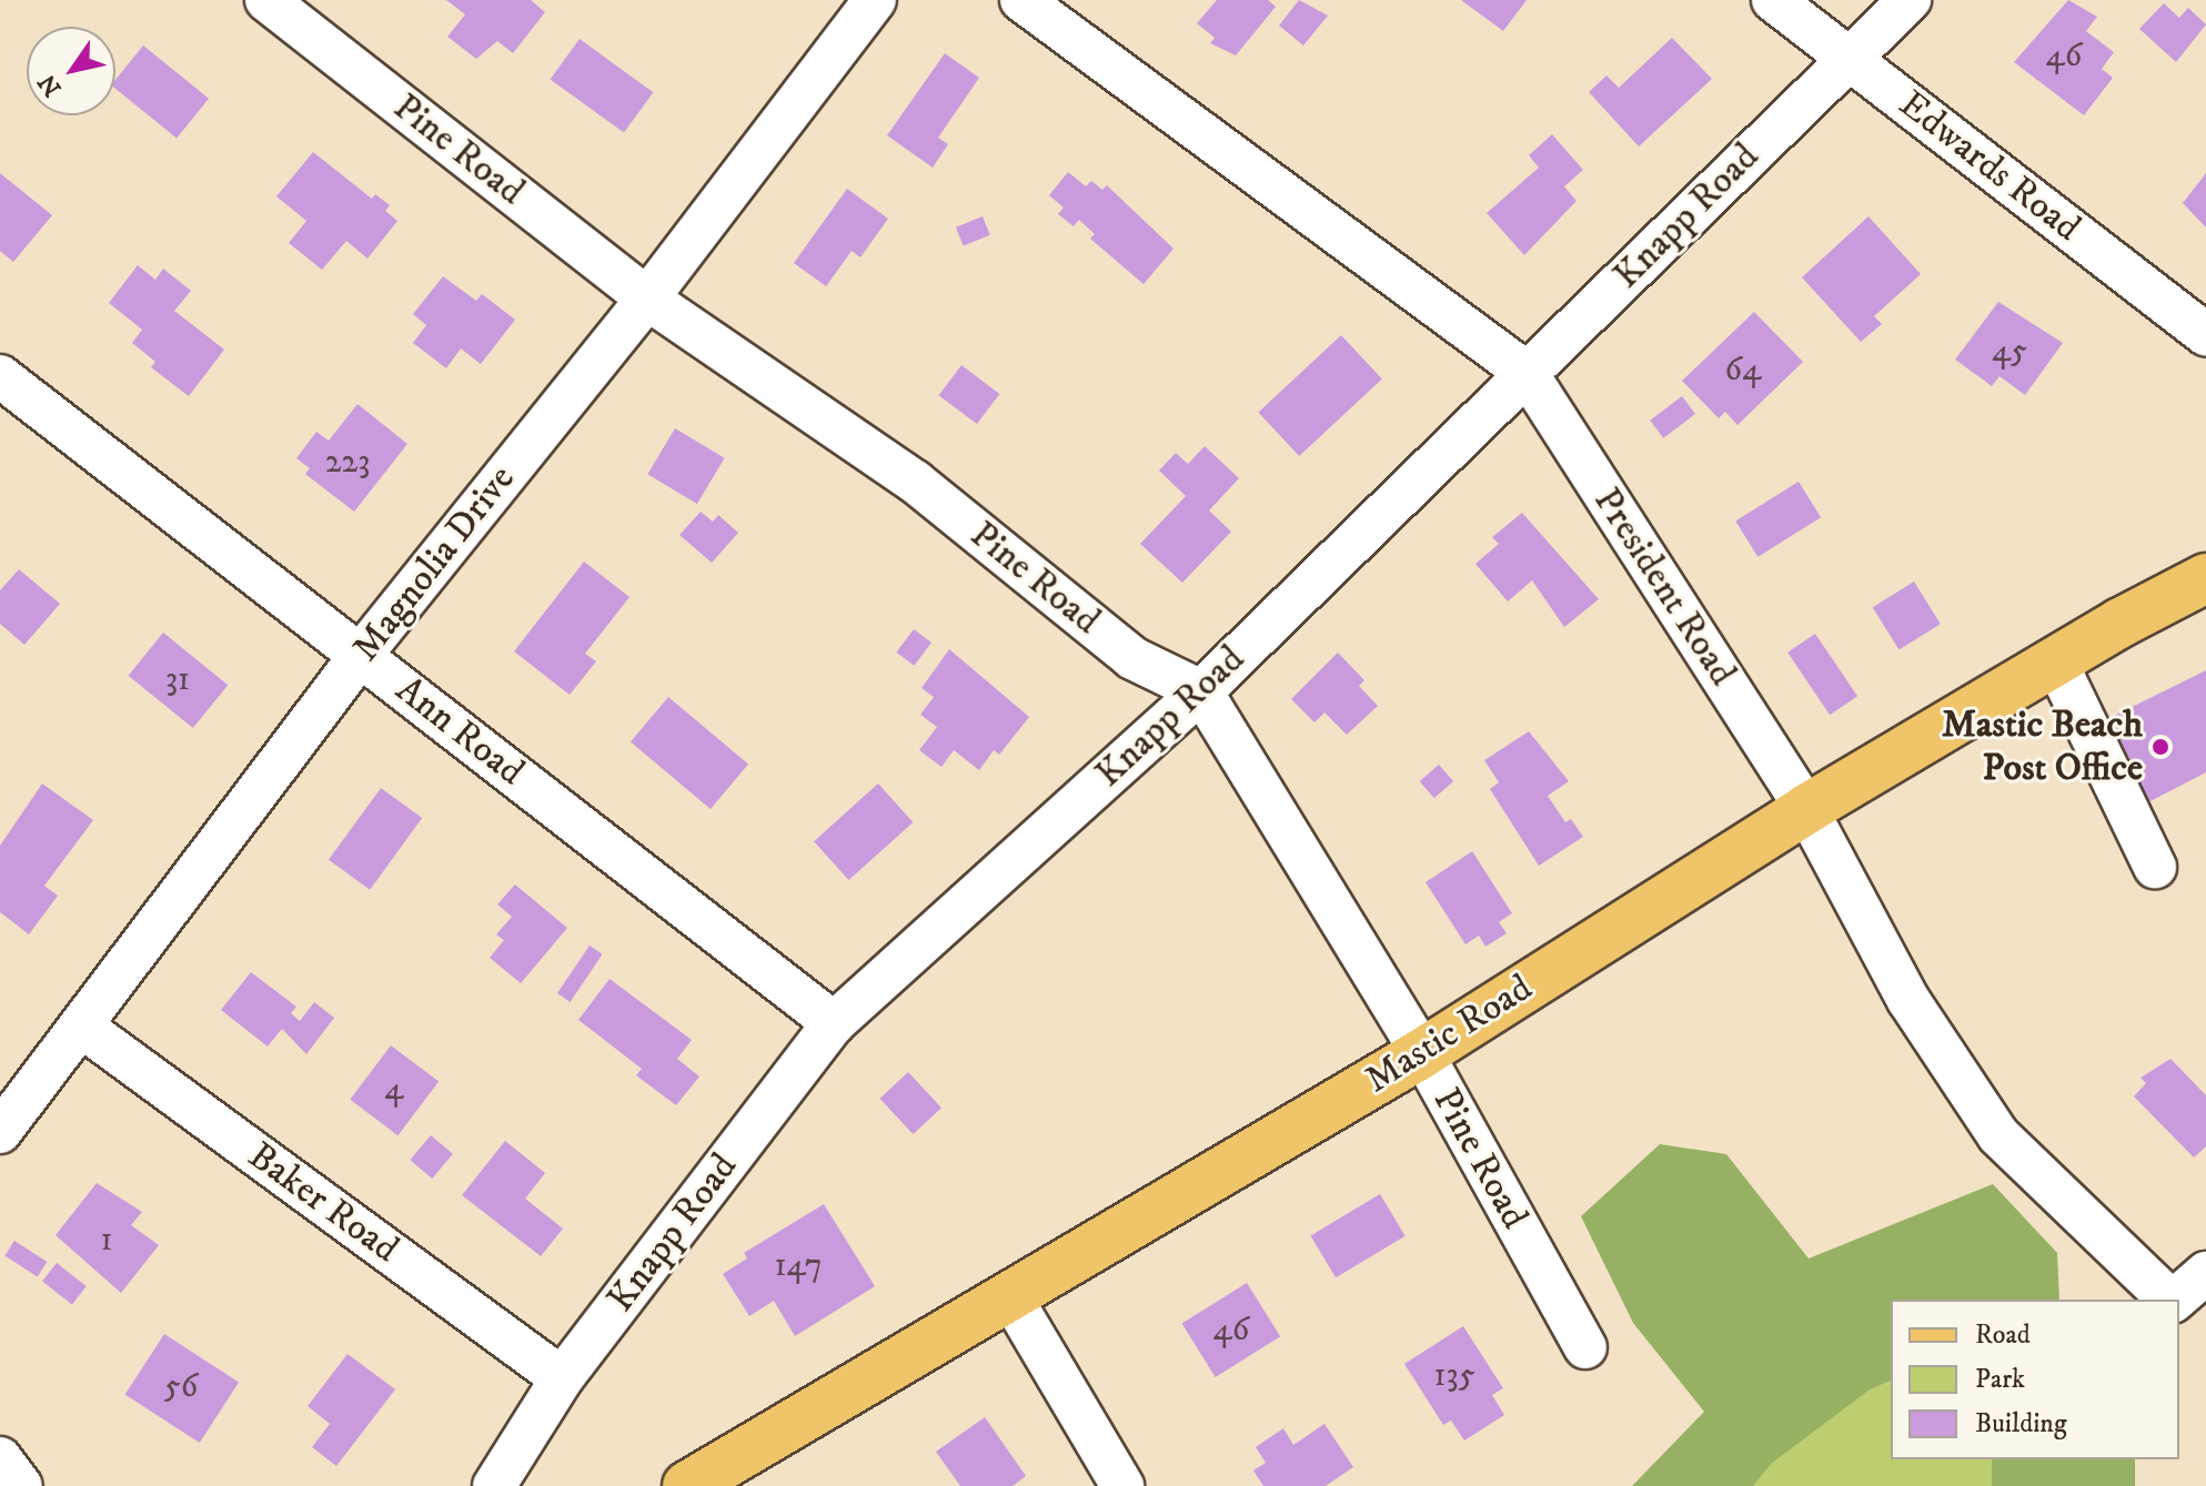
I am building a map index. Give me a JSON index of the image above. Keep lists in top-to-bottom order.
{
  "streets": {
    "main road": ["Mastic Road"],
    "street": [
      "Pine Road",
      "Edwards Road",
      "Knapp Road",
      "Magnolia Drive",
      "President Road",
      "Ann Road",
      "Baker Road"
    ]
  },
  "crossings": [
    ["Pine Road", "Knapp Road"],
    ["Pine Road", "Magnolia Drive"],
    ["Pine Road", "Mastic Road"],
    ["Edwards Road", "Knapp Road"],
    ["Knapp Road", "President Road"],
    ["Knapp Road", "Ann Road"],
    ["Knapp Road", "Baker Road"],
    ["Magnolia Drive", "Ann Road"],
    ["Magnolia Drive", "Baker Road"],
    ["President Road", "Mastic Road"]
  ],
  "places": ["Mastic Beach Post Office"],
  "house_numbers": [
    "46",
    "45",
    "64",
    "223",
    "31",
    "4",
    "1",
    "147",
    "46",
    "135",
    "56"
  ],
  "legend": ["Road", "Park", "Building"],
  "north": "bottom left"
}
